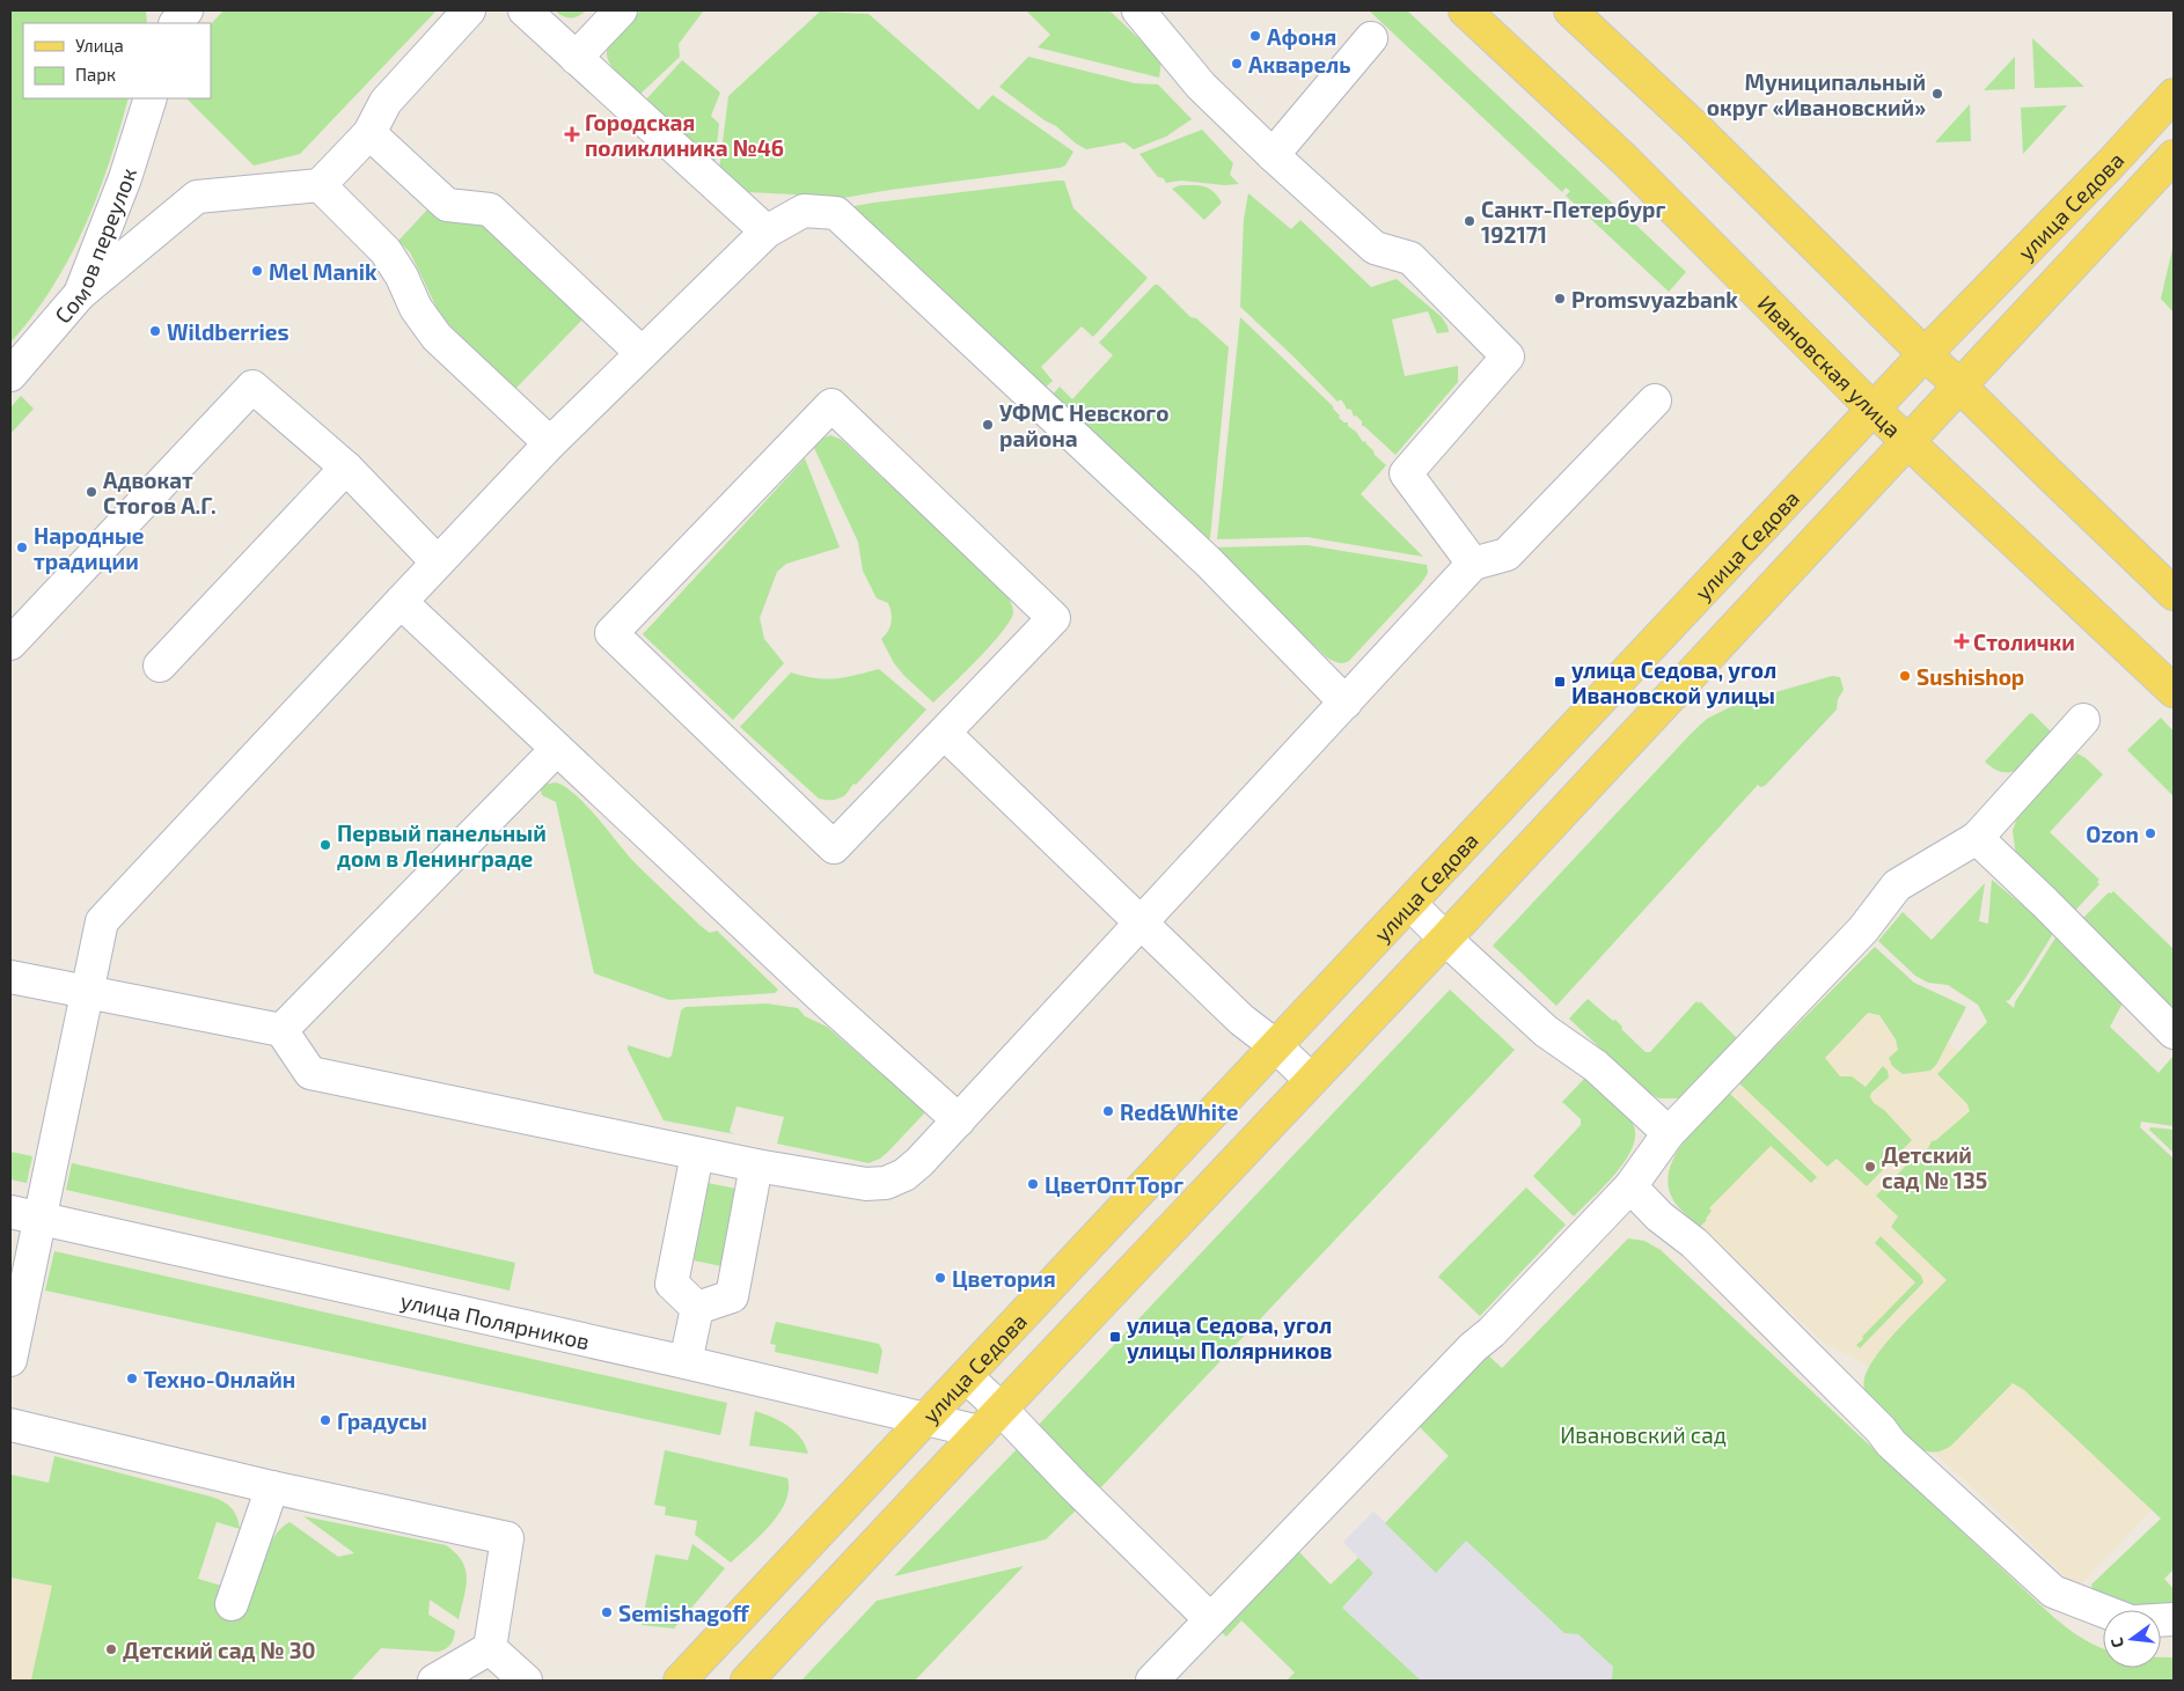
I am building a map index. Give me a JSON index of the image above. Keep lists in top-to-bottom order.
{
  "streets": {
    "main road": ["улица Седова", "Ивановская улица"],
    "street": ["Сомов переулок", "улица Полярников"]
  },
  "crossings": [
    ["улица Седова", "Ивановская улица"],
    ["улица Седова", "улица Полярников"]
  ],
  "parks": ["Ивановский сад"],
  "places": {
    "other": [
      "Афоня",
      "Акварель",
      "Муниципальный округ «Ивановский»",
      "Санкт-Петербург 192171",
      "Mel Manik",
      "Promsvyazbank",
      "Wildberries",
      "УФМС Невского района",
      "Адвокат Стогов А.Г.",
      "Народные традиции",
      "Sushishop",
      "Ozon",
      "Первый панельный дом в Ленинграде",
      "Red&White",
      "Детский сад № 135",
      "ЦветОптТорг",
      "Цветория",
      "Техно-Онлайн",
      "Градусы",
      "Semishagoff",
      "Детский сад № 30"
    ],
    "health": ["Городская поликлиника №46", "Столички"],
    "transit": ["улица Седова, угол Ивановской улицы", "улица Седова, угол улицы Полярников"]
  },
  "legend": ["Улица", "Парк"],
  "north": "left"
}
